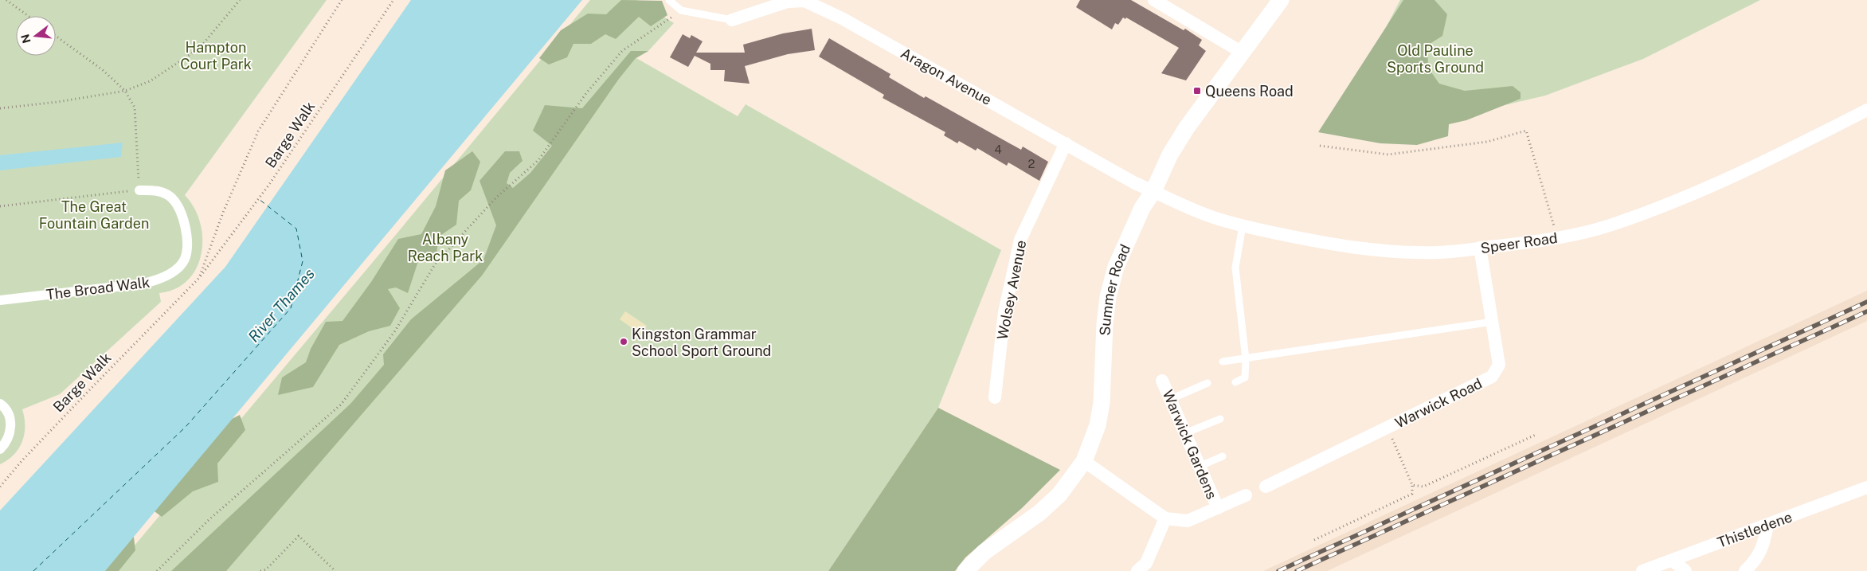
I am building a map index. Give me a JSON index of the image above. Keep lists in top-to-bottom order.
{
  "streets": {
    "street": [
      "Aragon Avenue",
      "Speer Road",
      "The Broad Walk",
      "Wolsey Avenue",
      "Summer Road",
      "Warwick Road",
      "Warwick Gardens",
      "Thistledene"
    ],
    "path": ["Barge Walk"]
  },
  "crossings": [
    ["Aragon Avenue", "Speer Road"],
    ["Aragon Avenue", "Wolsey Avenue"],
    ["Aragon Avenue", "Summer Road"],
    ["Speer Road", "Summer Road"],
    ["Speer Road", "Warwick Road"],
    ["Summer Road", "Warwick Gardens"]
  ],
  "water": ["River Thames"],
  "parks": [
    "Hampton Court Park",
    "Old Pauline Sports Ground",
    "The Great Fountain Garden",
    "Albany Reach Park"
  ],
  "places": {
    "transit": ["Queens Road"],
    "other": ["Kingston Grammar School Sport Ground"]
  },
  "house_numbers": ["4", "2"],
  "north": "left"
}
